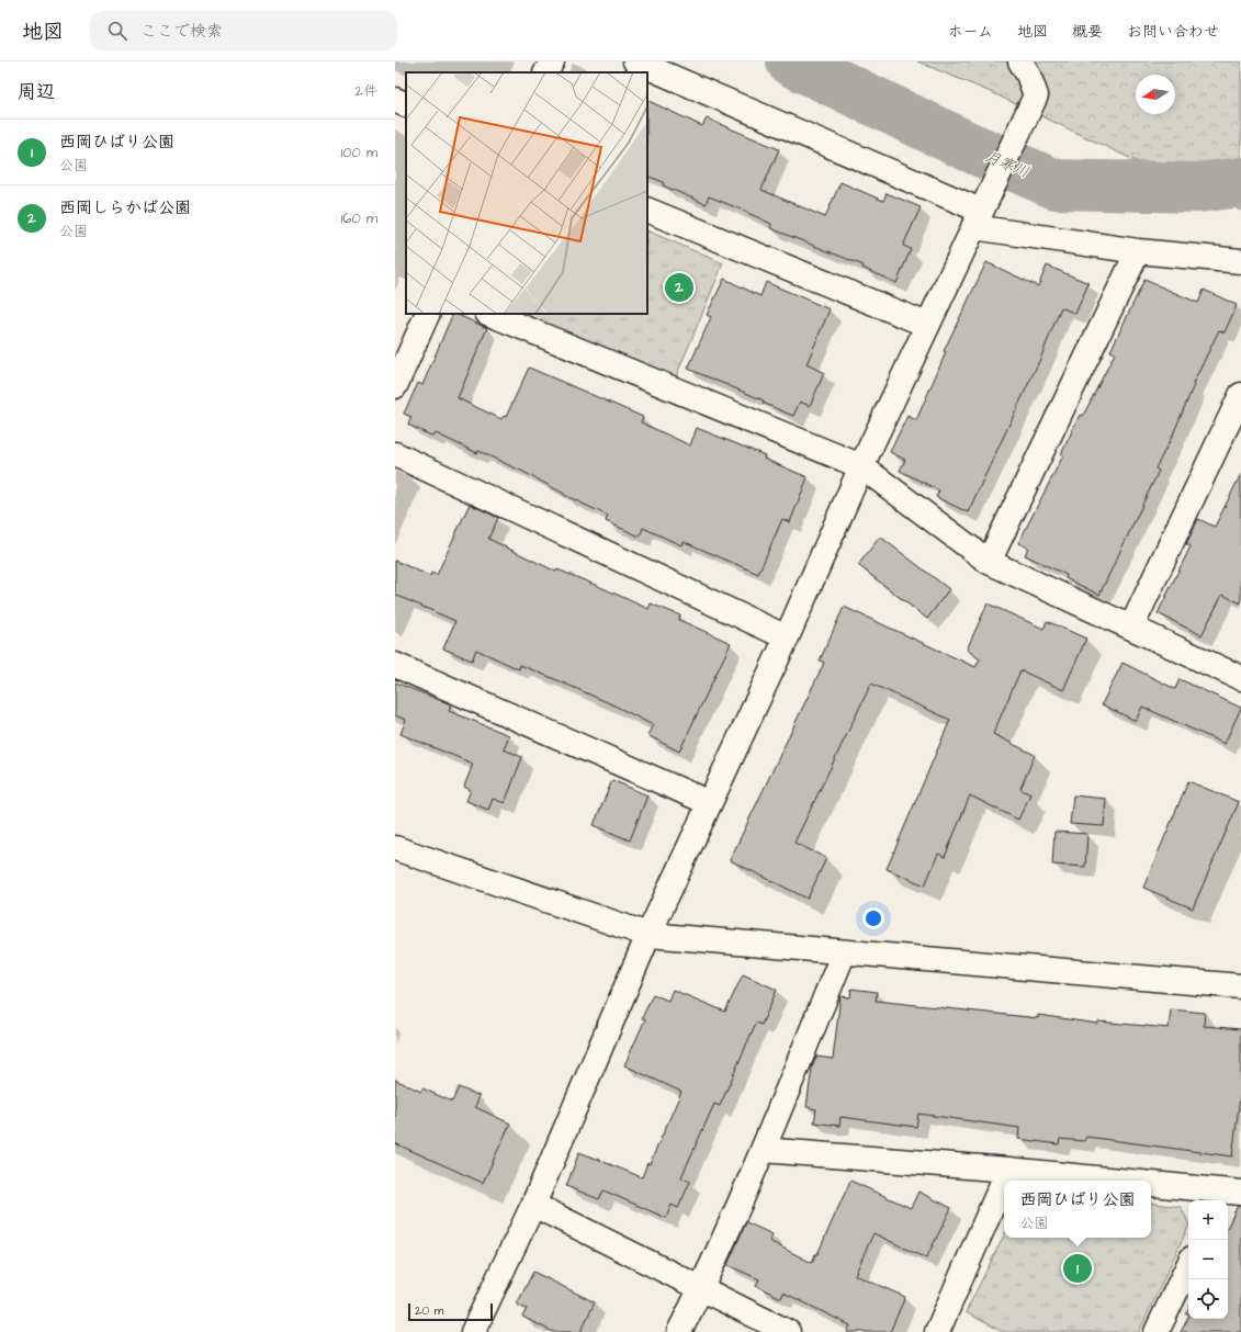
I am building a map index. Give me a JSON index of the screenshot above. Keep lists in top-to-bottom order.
{
  "water": ["月寒川"],
  "scale_bar": "20 m",
  "north": "left",
  "page": {
    "header": "地図",
    "search": "ここで検索",
    "nav": [
      "ホーム",
      "地図",
      "概要",
      "お問い合わせ"
    ],
    "heading": ["周辺", "2件"],
    "list": [
      {
        "mark": "1",
        "name": "西岡ひばり公園",
        "note": "公園",
        "value": "100 m"
      },
      {
        "mark": "2",
        "name": "西岡しらかば公園",
        "note": "公園",
        "value": "160 m"
      }
    ],
    "pins": ["2", "1"],
    "popup": ["西岡ひばり公園", "公園"],
    "map_buttons": ["+", "−"],
    "scale": "20 m"
  }
}
